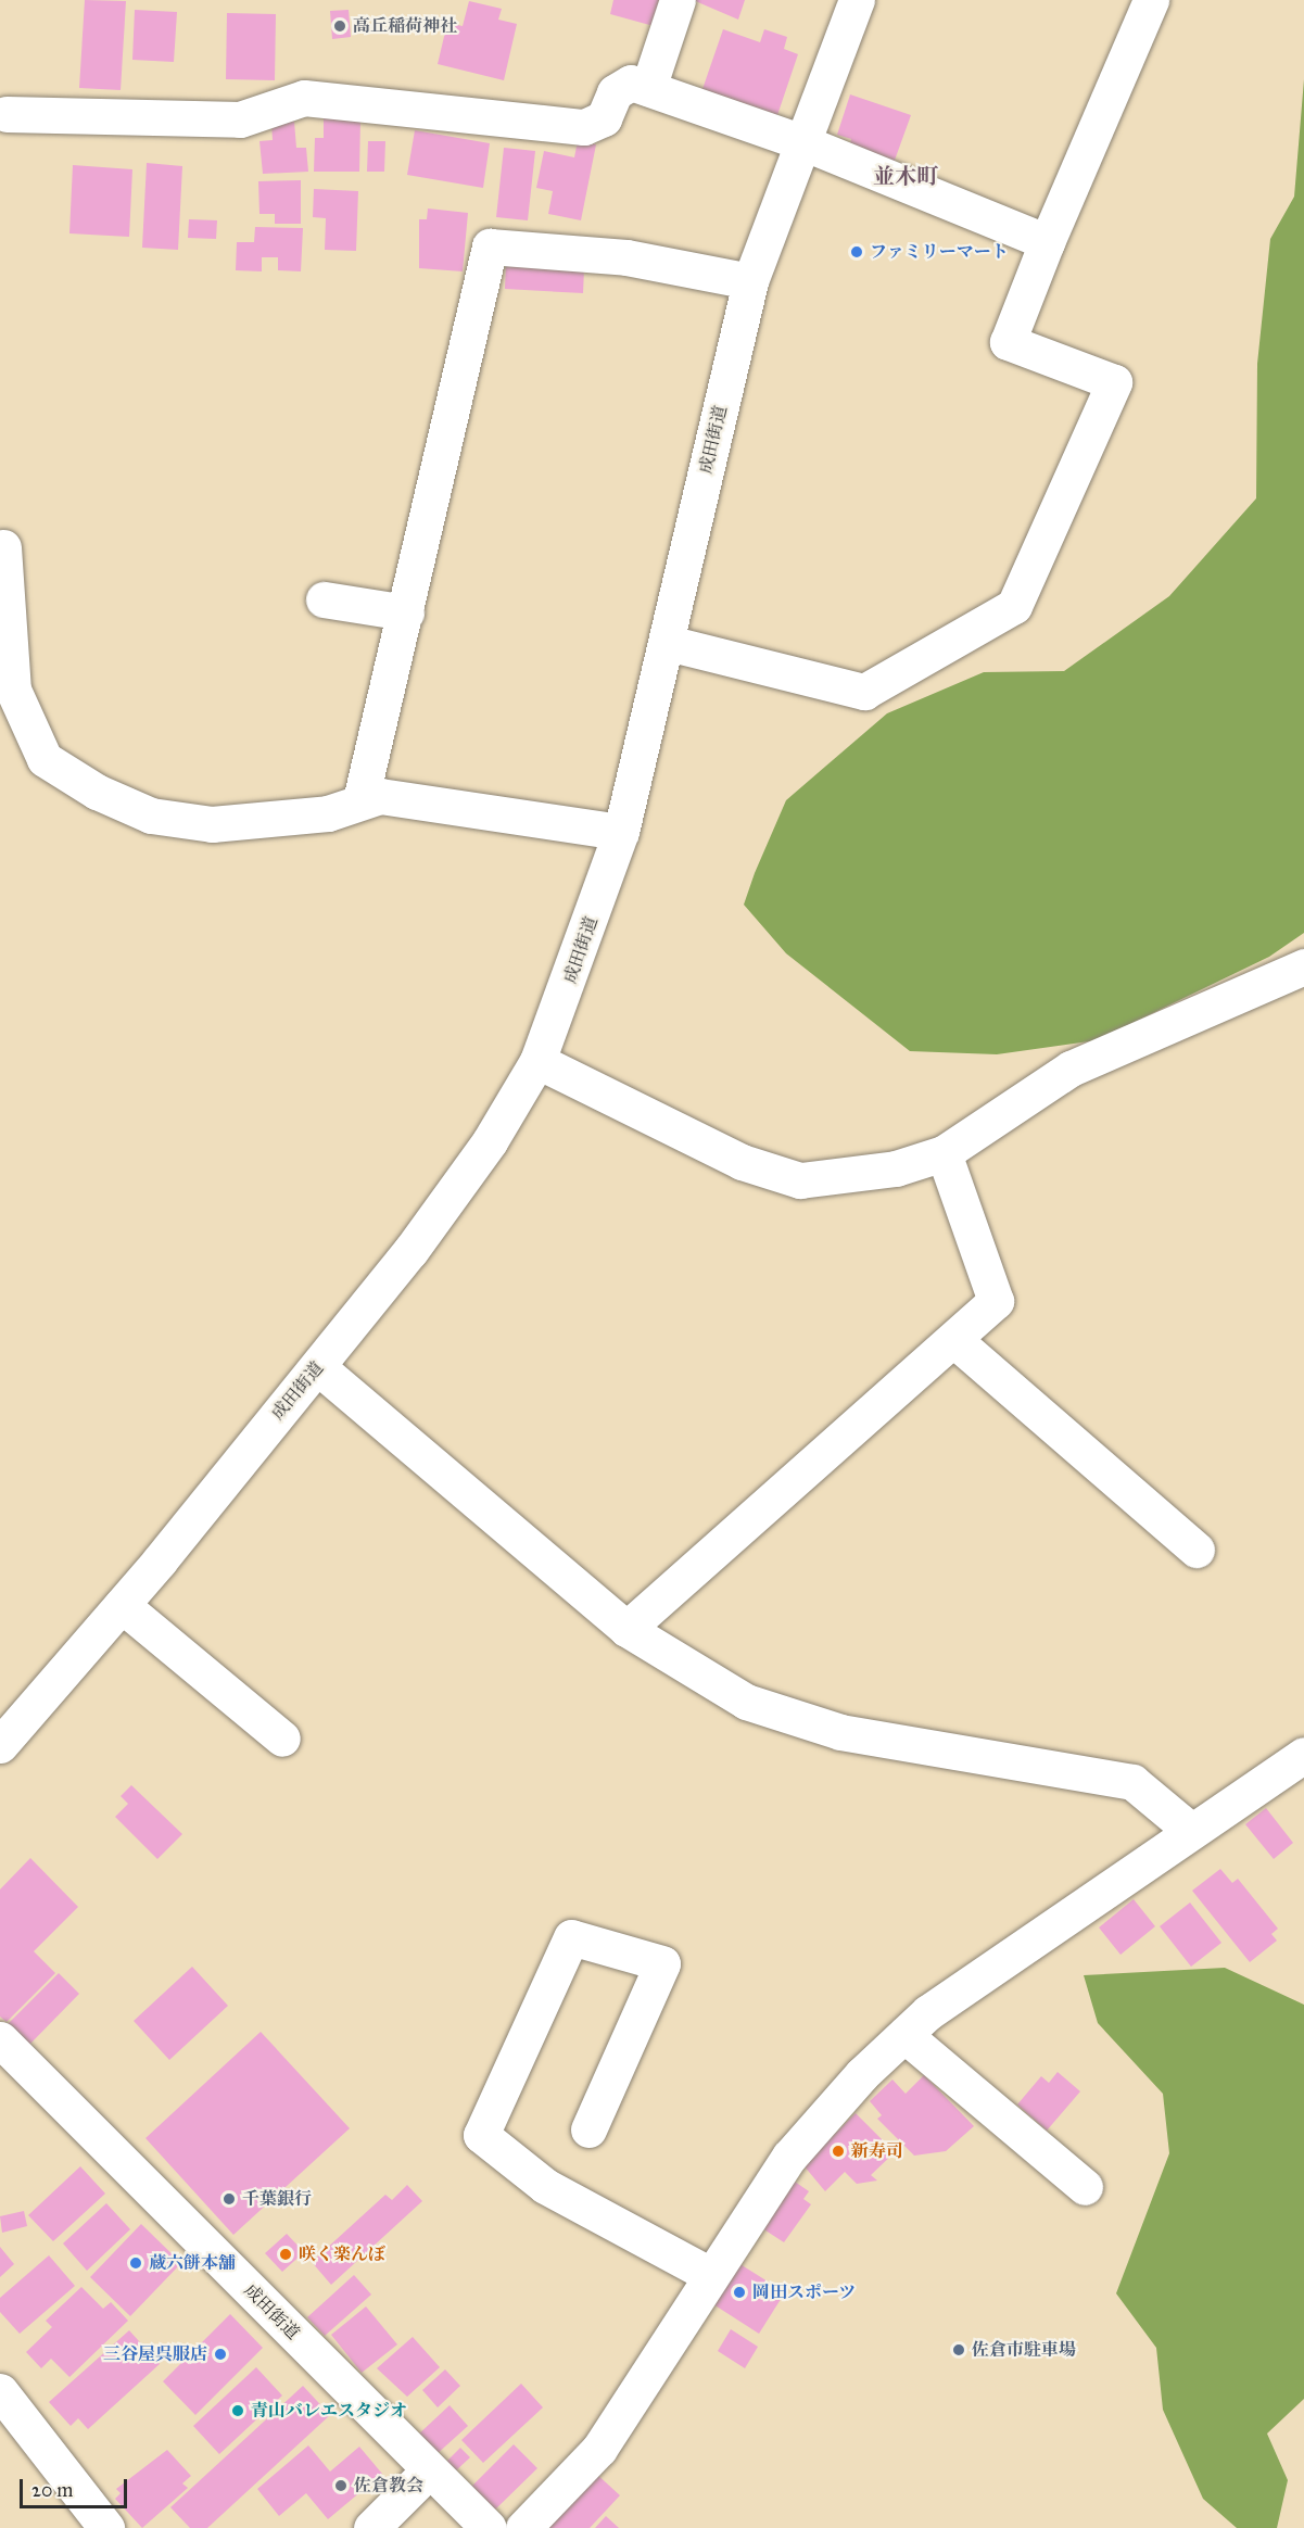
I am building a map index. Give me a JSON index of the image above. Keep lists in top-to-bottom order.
{
  "streets": {
    "main road": ["成田街道"]
  },
  "districts": ["並木町"],
  "places": [
    "高丘稲荷神社",
    "ファミリーマート",
    "新寿司",
    "千葉銀行",
    "咲く楽んぼ",
    "蔵六餅本舗",
    "岡田スポーツ",
    "佐倉市駐車場",
    "三谷屋呉服店",
    "青山バレエスタジオ",
    "佐倉教会"
  ],
  "scale_bar": "20 m"
}
